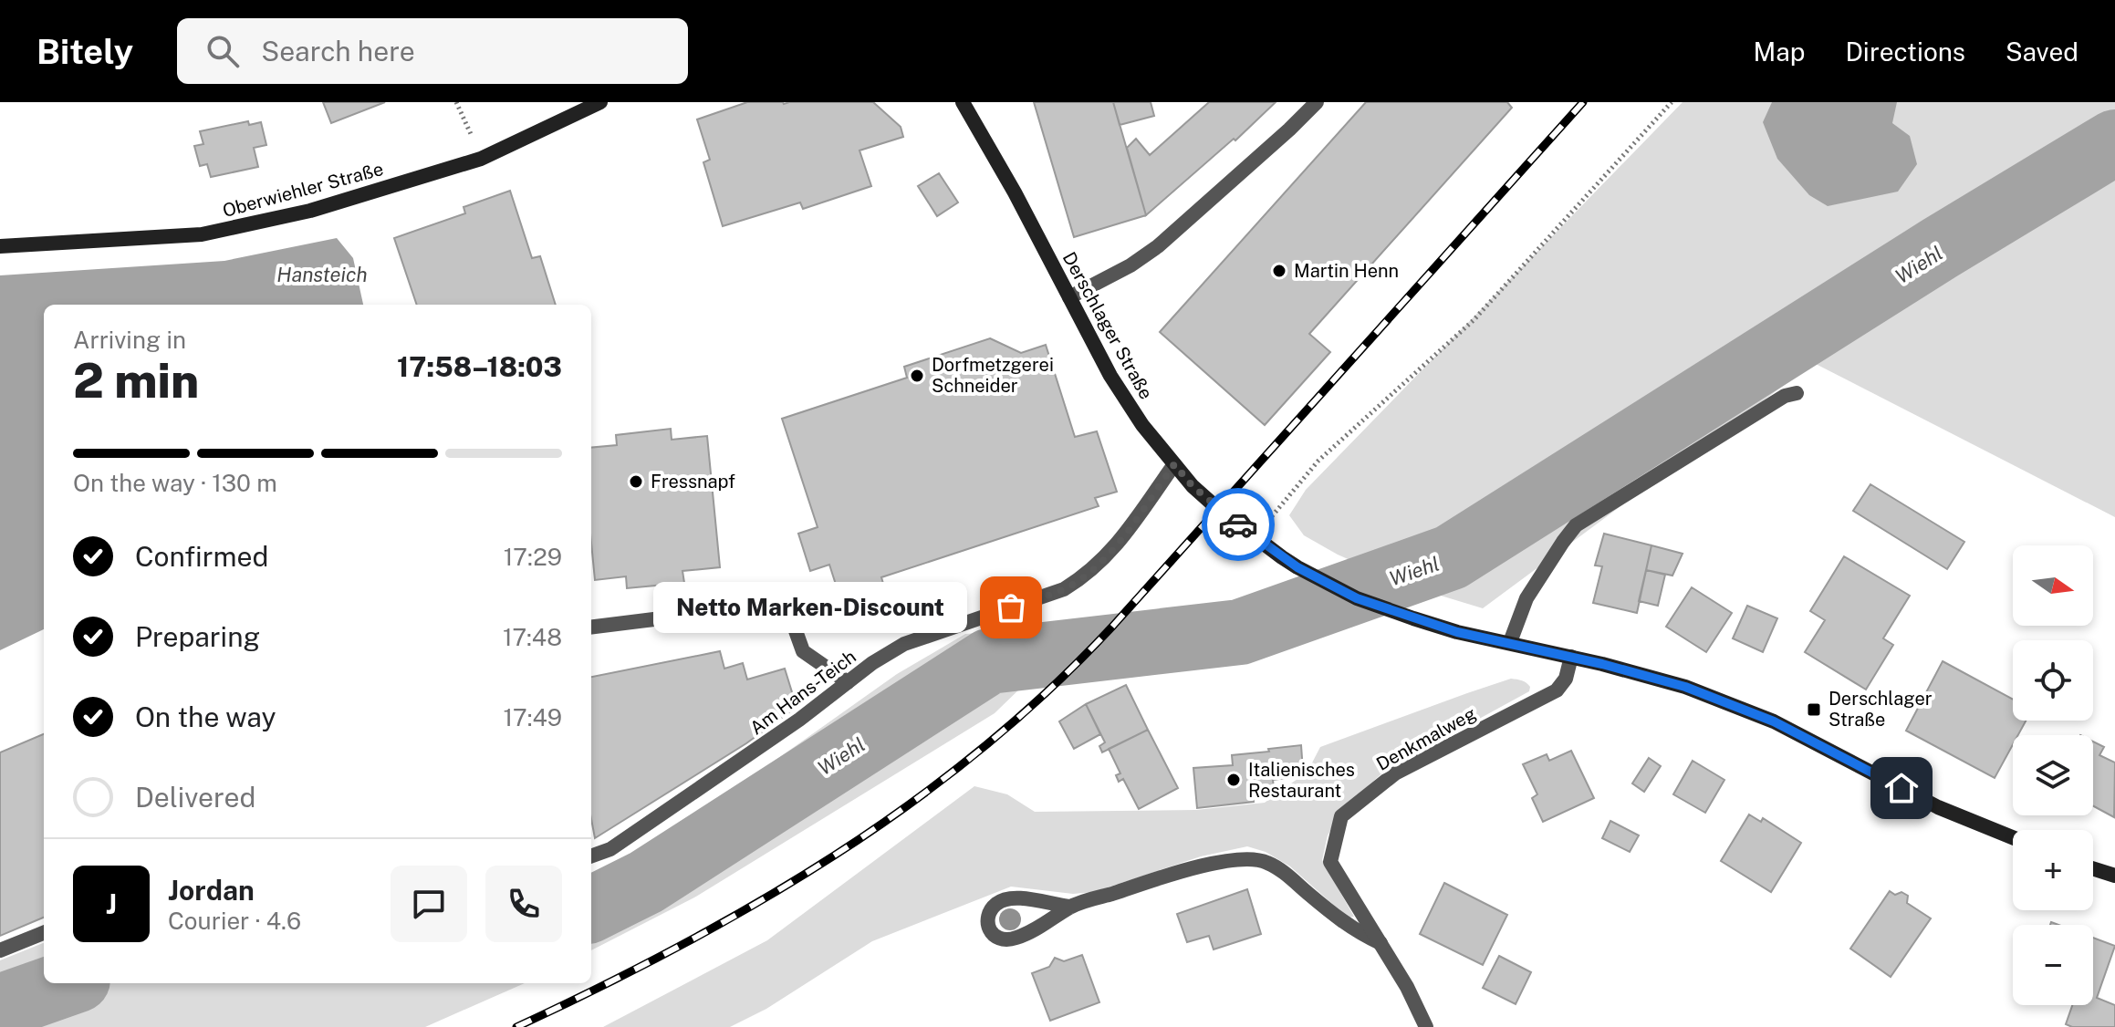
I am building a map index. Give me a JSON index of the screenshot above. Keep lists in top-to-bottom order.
{
  "streets": {
    "main road": ["Oberwiehler Straße", "Derschlager Straße"],
    "street": ["Am Hans-Teich", "Denkmalweg"]
  },
  "crossings": [
    ["Derschlager Straße", "Am Hans-Teich"],
    ["Derschlager Straße", "Denkmalweg"]
  ],
  "water": ["Wiehl", "Hansteich"],
  "places": {
    "other": [
      "Martin Henn",
      "Dorfmetzgerei Schneider",
      "Fressnapf",
      "Netto Marken-Discount",
      "Italienisches Restaurant"
    ],
    "transit": ["Derschlager Straße"]
  },
  "north": "right",
  "page": {
    "header": "Bitely",
    "search": "Search here",
    "nav": ["Map", "Directions", "Saved"],
    "heading": ["2 min", "Arriving in", "17:58–18:03"],
    "panel": ["Jordan", "Courier · 4.6"],
    "bar": "On the way · 130 m",
    "list": [
      ["Confirmed", "17:29"],
      ["Preparing", "17:48"],
      ["On the way", "17:49"],
      "Delivered"
    ],
    "map_buttons": ["+", "−"],
    "bubble": "Netto Marken-Discount",
    "round": "J"
  }
}
